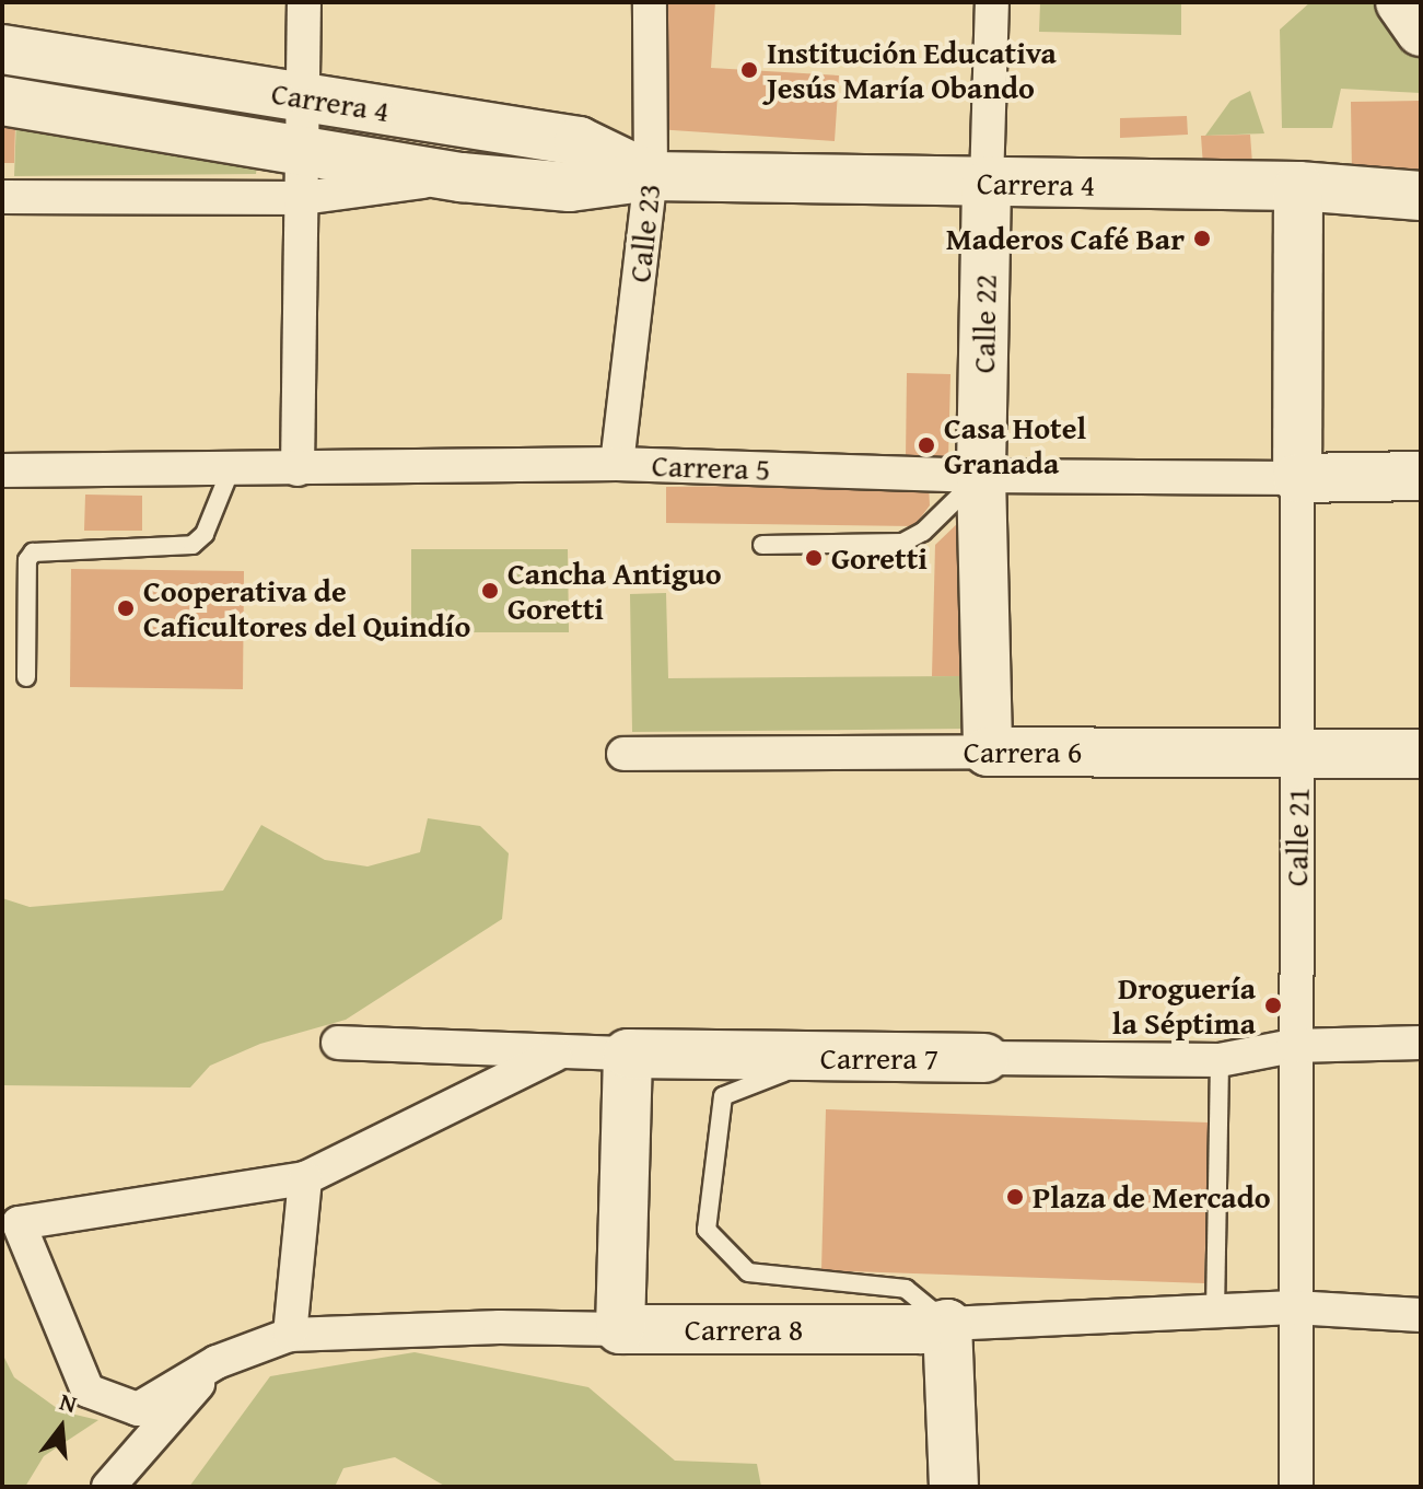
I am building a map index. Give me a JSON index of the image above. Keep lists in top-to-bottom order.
{
  "streets": {
    "main road": [
      "Carrera 4",
      "Calle 22",
      "Carrera 5",
      "Carrera 6",
      "Calle 21",
      "Carrera 7",
      "Carrera 8"
    ],
    "street": ["Calle 23"]
  },
  "crossings": [
    ["Carrera 4", "Calle 23"],
    ["Carrera 4", "Calle 22"],
    ["Carrera 4", "Calle 21"],
    ["Calle 23", "Carrera 5"],
    ["Calle 22", "Carrera 5"],
    ["Calle 22", "Carrera 6"],
    ["Carrera 5", "Calle 21"],
    ["Carrera 6", "Calle 21"],
    ["Calle 21", "Carrera 7"],
    ["Calle 21", "Carrera 8"]
  ],
  "places": [
    "Institución Educativa Jesús María Obando",
    "Maderos Café Bar",
    "Casa Hotel Granada",
    "Goretti",
    "Cancha Antiguo Goretti",
    "Cooperativa de Caficultores del Quindío",
    "Droguería la Séptima",
    "Plaza de Mercado"
  ],
  "north": "top"
}
